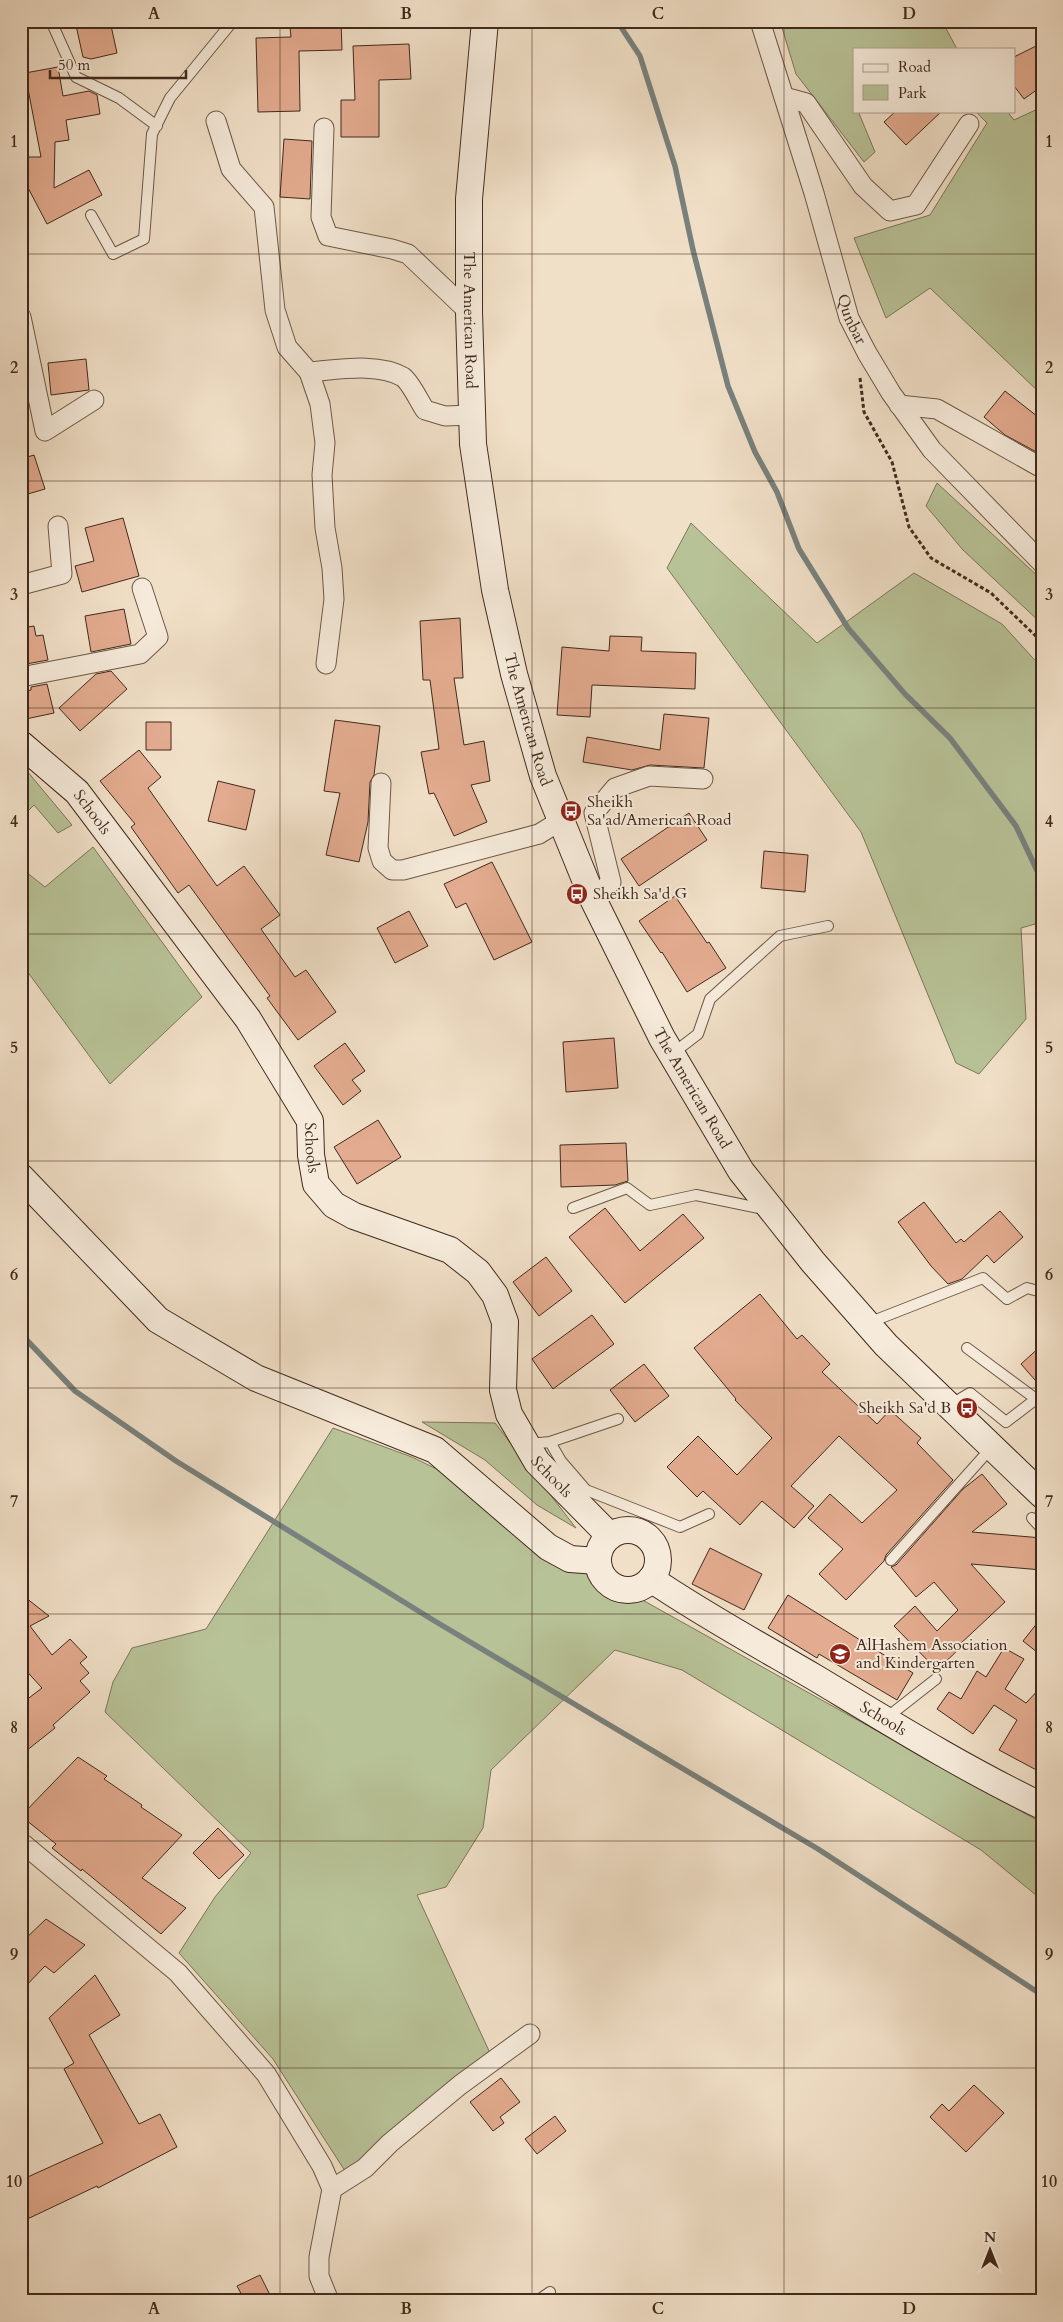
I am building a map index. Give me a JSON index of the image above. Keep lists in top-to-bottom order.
{
  "streets": {
    "street": ["Qunbar", "The American Road", "Schools"]
  },
  "places": {
    "bus stop": ["Sheikh Sa'ad/American Road", "Sheikh Sa'd G", "Sheikh Sa'd B"],
    "school or university": ["AlHashem Association and Kindergarten"]
  },
  "legend": ["Road", "Park"],
  "scale_bar": "50 m",
  "north": "top",
  "grid": {
    "columns": [
      "A",
      "B",
      "C",
      "D"
    ],
    "rows": [
      "1",
      "2",
      "3",
      "4",
      "5",
      "6",
      "7",
      "8",
      "9",
      "10"
    ]
  }
}
